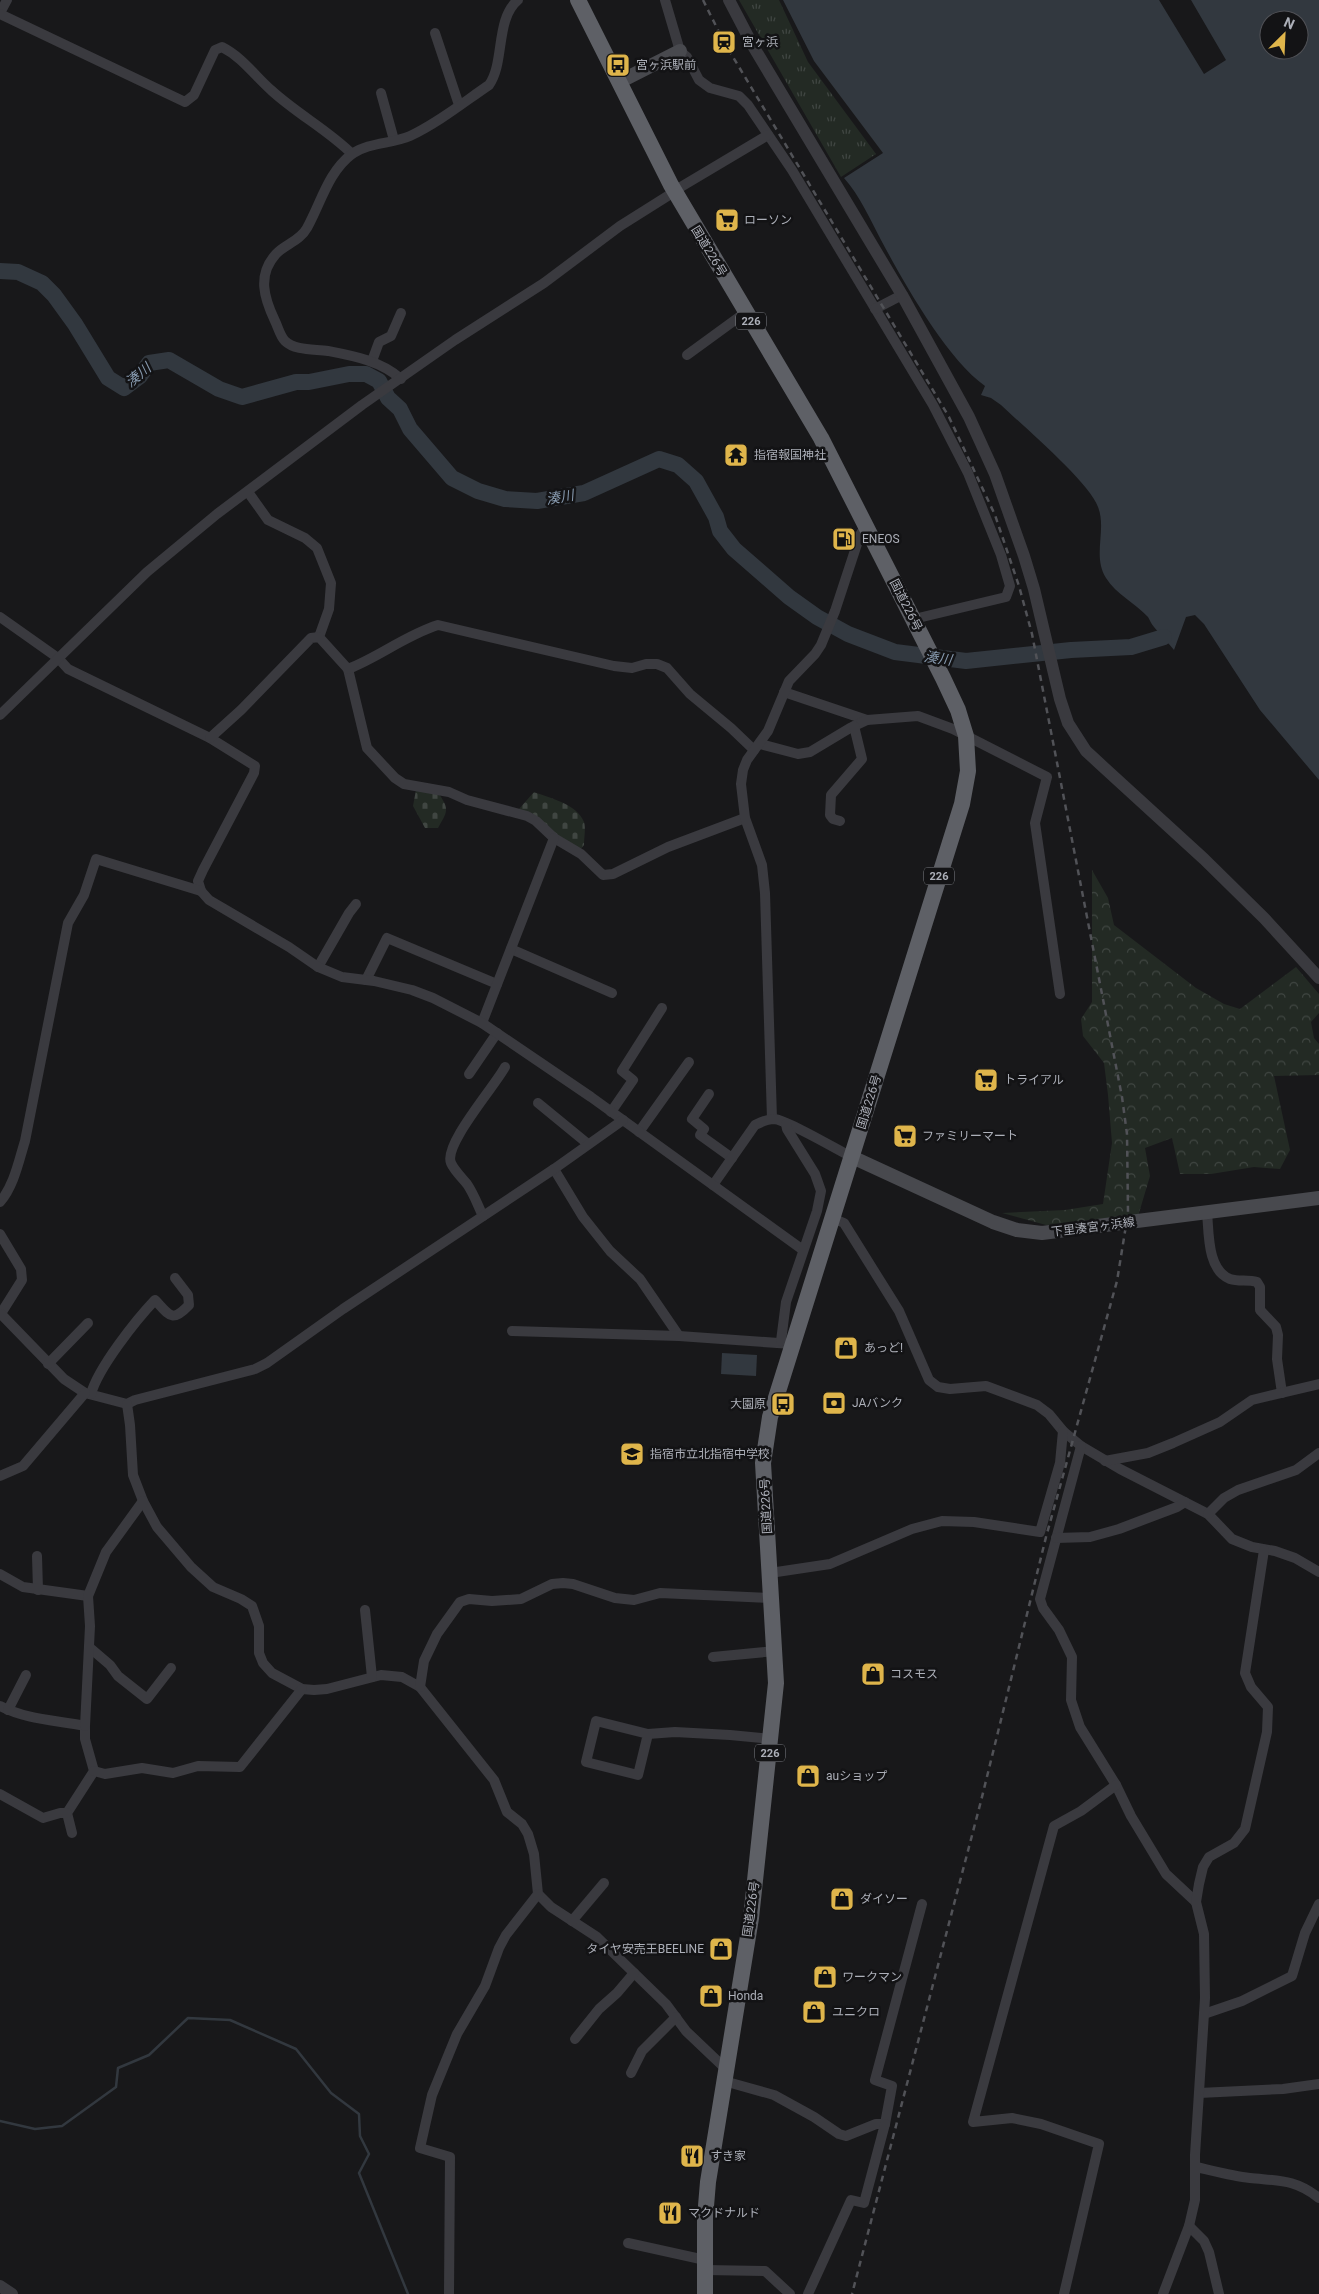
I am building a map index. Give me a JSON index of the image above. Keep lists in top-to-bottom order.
{
  "streets": {
    "highway": ["国道226号", "226"],
    "main road": ["下里湊宮ヶ浜線"]
  },
  "crossings": [
    ["国道226号", "下里湊宮ヶ浜線"]
  ],
  "water": ["湊川"],
  "places": {
    "station": ["宮ヶ浜"],
    "bus stop": ["宮ヶ浜駅前", "大園原"],
    "supermarket": ["ローソン", "トライアル", "ファミリーマート"],
    "temple": ["指宿報国神社"],
    "fuel station": ["ENEOS"],
    "shop": [
      "あっど!",
      "コスモス",
      "auショップ",
      "ダイソー",
      "タイヤ安売王BEELINE",
      "ワークマン",
      "Honda",
      "ユニクロ"
    ],
    "bank": ["JAバンク"],
    "school or university": ["指宿市立北指宿中学校"],
    "restaurant": ["すき家", "マクドナルド"]
  },
  "north": "top right"
}
